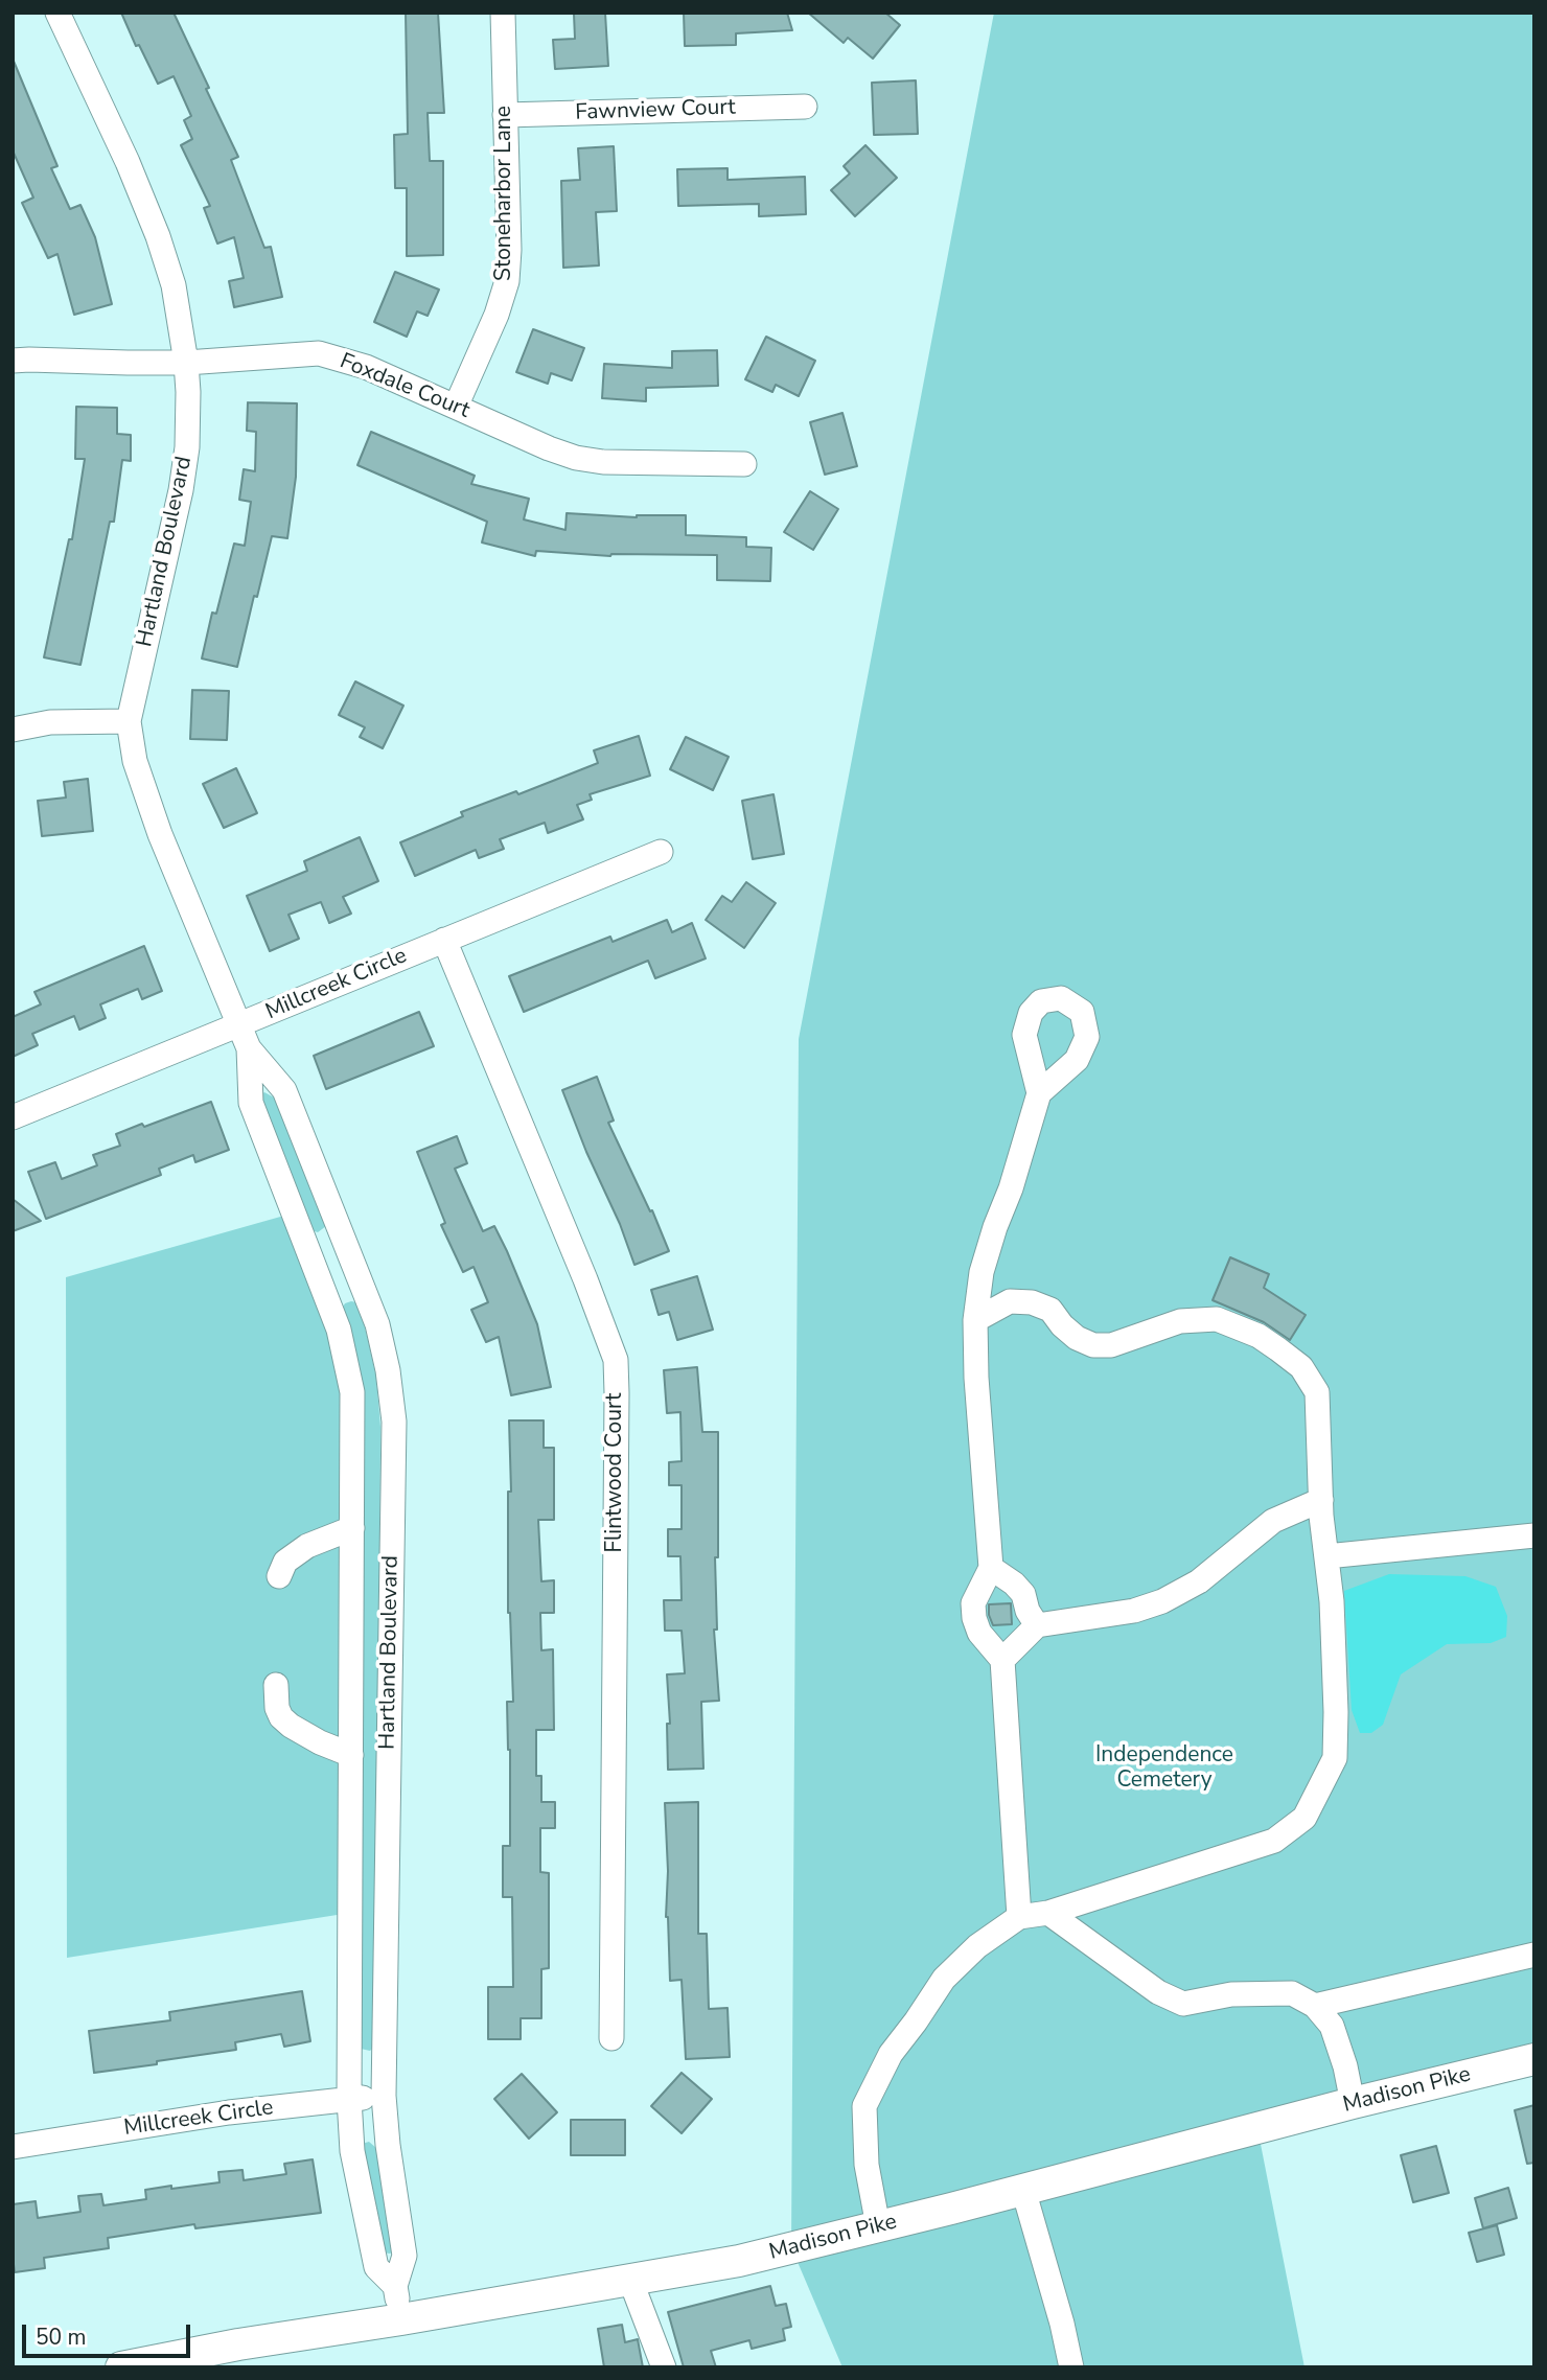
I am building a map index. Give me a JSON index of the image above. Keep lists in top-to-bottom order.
{
  "streets": {
    "main road": ["Madison Pike"],
    "street": [
      "Fawnview Court",
      "Stoneharbor Lane",
      "Foxdale Court",
      "Hartland Boulevard",
      "Millcreek Circle",
      "Flintwood Court"
    ]
  },
  "crossings": [
    ["Fawnview Court", "Stoneharbor Lane"],
    ["Stoneharbor Lane", "Foxdale Court"],
    ["Foxdale Court", "Hartland Boulevard"],
    ["Hartland Boulevard", "Millcreek Circle"],
    ["Hartland Boulevard", "Madison Pike"],
    ["Millcreek Circle", "Flintwood Court"]
  ],
  "parks": ["Independence Cemetery"],
  "scale_bar": "50 m"
}
